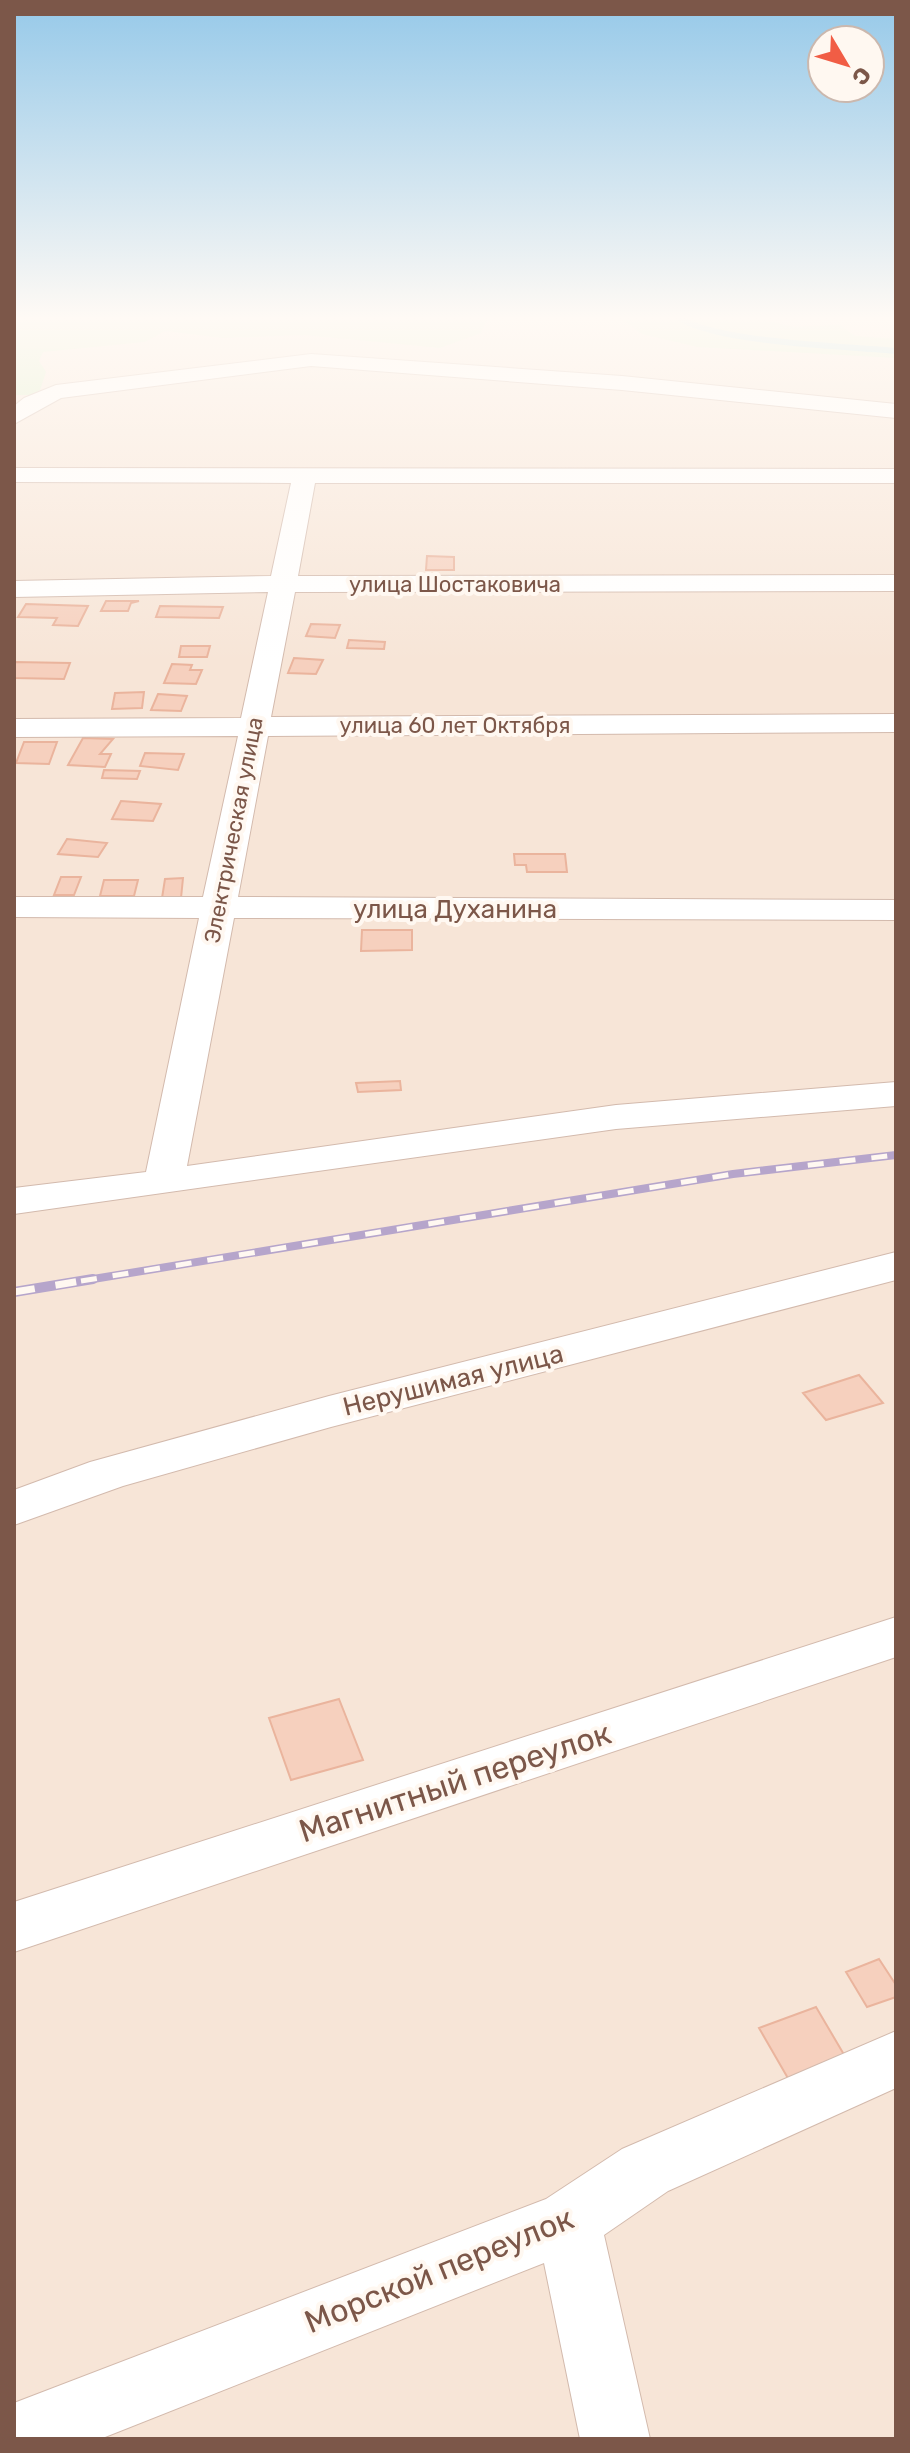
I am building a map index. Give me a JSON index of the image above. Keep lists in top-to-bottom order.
{
  "streets": {
    "street": [
      "улица Шостаковича",
      "улица 60 лет Октября",
      "Электрическая улица",
      "улица Духанина",
      "Нерушимая улица",
      "Магнитный переулок",
      "Морской переулок"
    ]
  },
  "crossings": [
    ["улица Шостаковича", "Электрическая улица"],
    ["улица 60 лет Октября", "Электрическая улица"],
    ["Электрическая улица", "улица Духанина"]
  ],
  "north": "bottom right"
}
